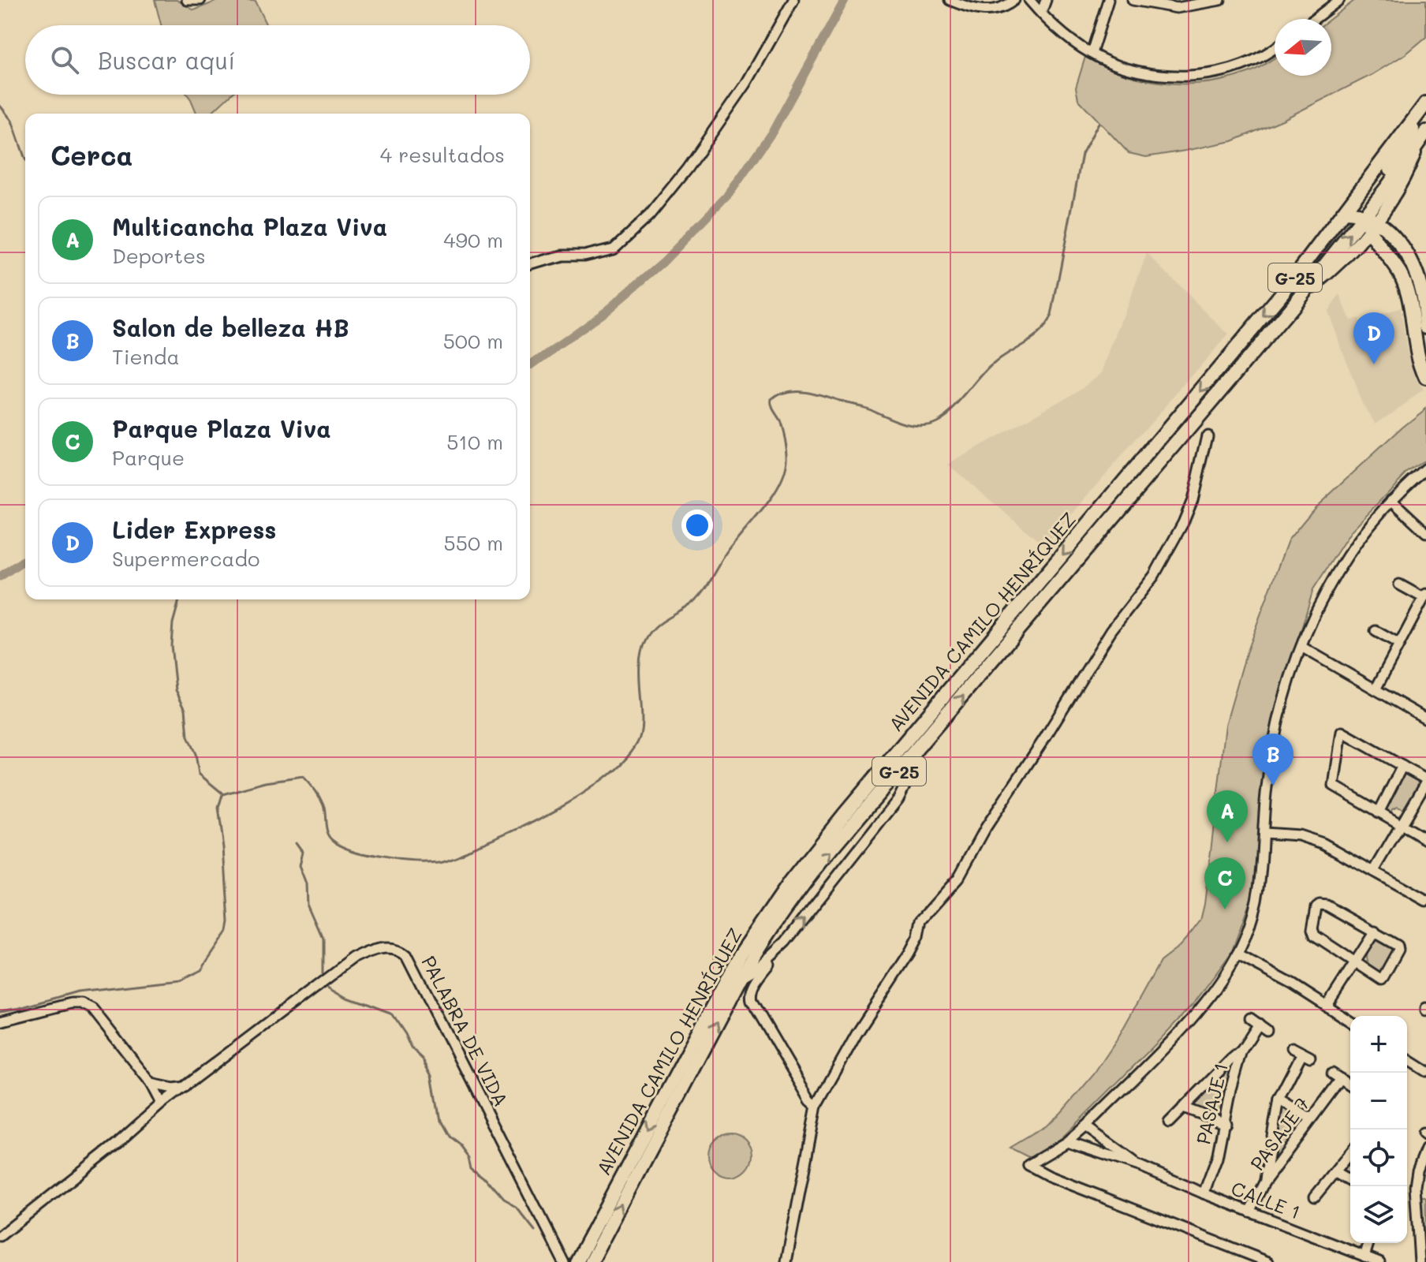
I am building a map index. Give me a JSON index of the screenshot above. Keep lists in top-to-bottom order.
{
  "streets": {
    "main road": ["G-25", "AVENIDA CAMILO HENRÍQUEZ"],
    "street": [
      "PALABRA DE VIDA",
      "PASAJE 1",
      "PASAJE 7",
      "CALLE 1"
    ]
  },
  "crossings": [
    ["PASAJE 1", "CALLE 1"],
    ["PASAJE 7", "CALLE 1"]
  ],
  "north": "left",
  "page": {
    "search": "Buscar aquí",
    "heading": ["Cerca", "4 resultados"],
    "list": [
      {
        "mark": "A",
        "name": "Multicancha Plaza Viva",
        "note": "Deportes",
        "value": "490 m"
      },
      {
        "mark": "B",
        "name": "Salon de belleza HB",
        "note": "Tienda",
        "value": "500 m"
      },
      {
        "mark": "C",
        "name": "Parque Plaza Viva",
        "note": "Parque",
        "value": "510 m"
      },
      {
        "mark": "D",
        "name": "Lider Express",
        "note": "Supermercado",
        "value": "550 m"
      }
    ],
    "pins": [
      "D",
      "B",
      "A",
      "C"
    ],
    "map_buttons": ["+", "−"]
  }
}
